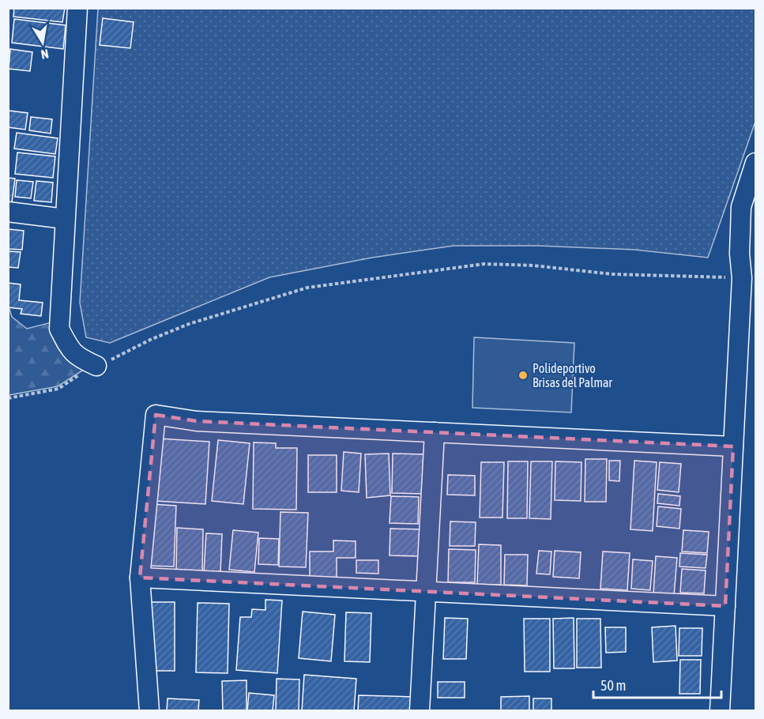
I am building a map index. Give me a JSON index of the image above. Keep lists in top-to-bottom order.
{
  "places": ["Polideportivo Brisas del Palmar"],
  "scale_bar": "50 m",
  "north": "bottom"
}
